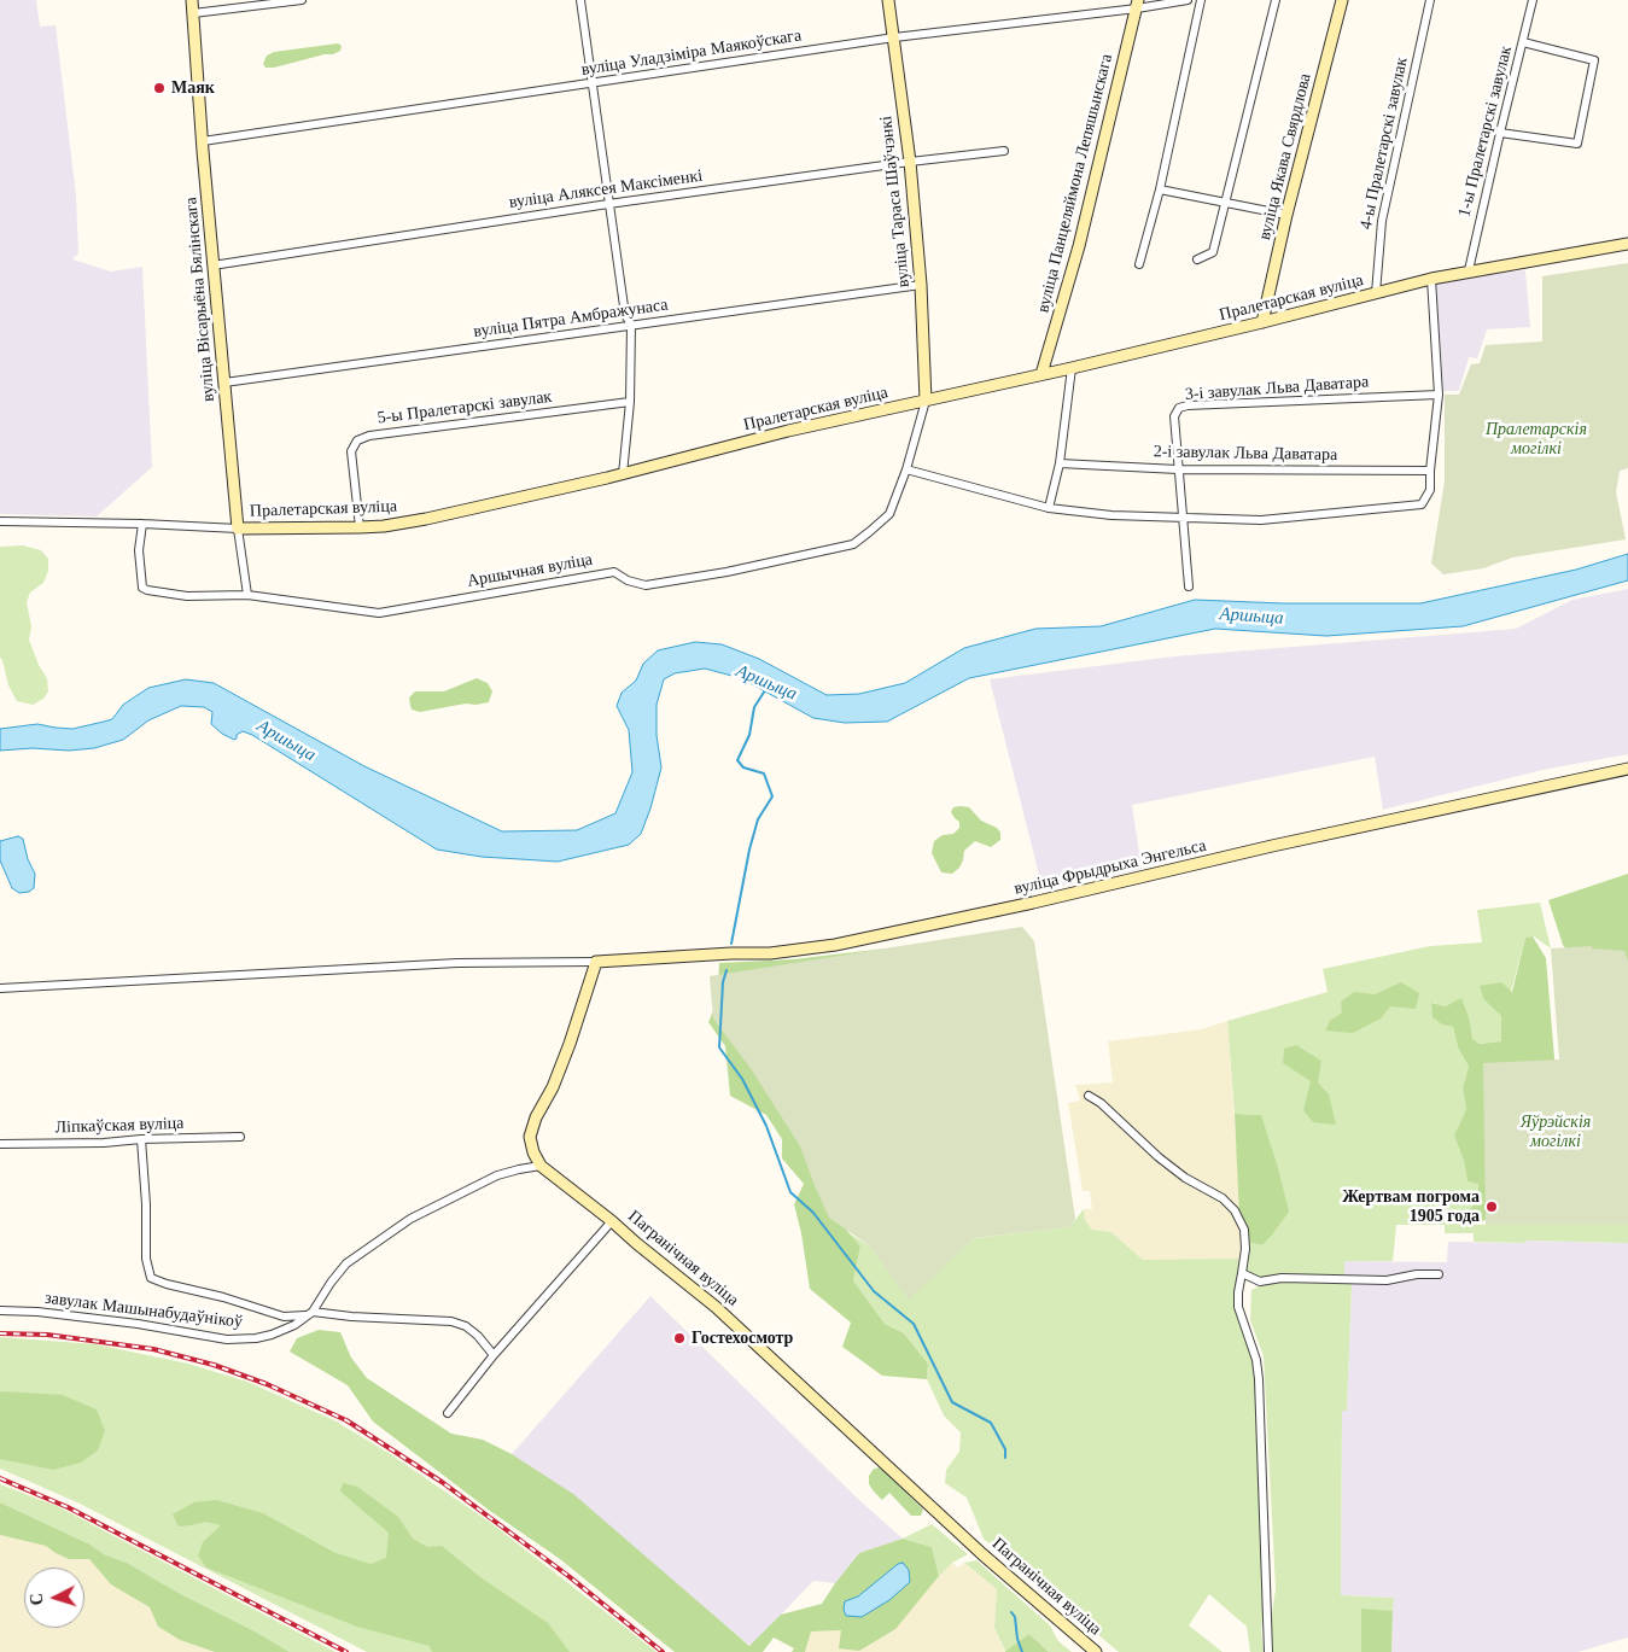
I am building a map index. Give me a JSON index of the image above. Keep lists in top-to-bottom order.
{
  "streets": {
    "street": [
      "вуліца Уладзіміра Маякоўскага",
      "1-ы Пралетарскі завулак",
      "4-ы Пралетарскі завулак",
      "вуліца Якава Свярдлова",
      "вуліца Панцеляймона Лепяшынскага",
      "вуліца Аляксея Максіменкі",
      "вуліца Тараса Шаўчэнкі",
      "Пралетарская вуліца",
      "вуліца Вісарыёна Бялінскага",
      "вуліца Пятра Амбражунаса",
      "3-і завулак Льва Даватара",
      "5-ы Пралетарскі завулак",
      "2-і завулак Льва Даватара",
      "Аршычная вуліца",
      "вуліца Фрыдрыха Энгельса",
      "Ліпкаўская вуліца",
      "Пагранічная вуліца",
      "завулак Машынабудаўнікоў"
    ]
  },
  "crossings": [
    ["вуліца Уладзіміра Маякоўскага", "вуліца Панцеляймона Лепяшынскага"],
    ["вуліца Уладзіміра Маякоўскага", "вуліца Тараса Шаўчэнкі"],
    ["вуліца Уладзіміра Маякоўскага", "вуліца Вісарыёна Бялінскага"],
    ["1-ы Пралетарскі завулак", "Пралетарская вуліца"],
    ["4-ы Пралетарскі завулак", "Пралетарская вуліца"],
    ["вуліца Якава Свярдлова", "Пралетарская вуліца"],
    ["вуліца Панцеляймона Лепяшынскага", "Пралетарская вуліца"],
    ["вуліца Аляксея Максіменкі", "вуліца Тараса Шаўчэнкі"],
    ["вуліца Аляксея Максіменкі", "вуліца Вісарыёна Бялінскага"],
    ["вуліца Тараса Шаўчэнкі", "Пралетарская вуліца"],
    ["вуліца Тараса Шаўчэнкі", "вуліца Пятра Амбражунаса"],
    ["вуліца Тараса Шаўчэнкі", "Аршычная вуліца"],
    ["Пралетарская вуліца", "вуліца Вісарыёна Бялінскага"],
    ["Пралетарская вуліца", "5-ы Пралетарскі завулак"],
    ["Пралетарская вуліца", "Аршычная вуліца"],
    ["вуліца Вісарыёна Бялінскага", "вуліца Пятра Амбражунаса"],
    ["вуліца Вісарыёна Бялінскага", "Аршычная вуліца"],
    ["3-і завулак Льва Даватара", "2-і завулак Льва Даватара"],
    ["Пагранічная вуліца", "завулак Машынабудаўнікоў"]
  ],
  "water": ["Аршыца"],
  "parks": ["Пралетарскія могілкі", "Яўрэйскія могілкі"],
  "places": ["Маяк", "Жертвам погрома 1905 года", "Гостехосмотр"],
  "north": "left"
}
